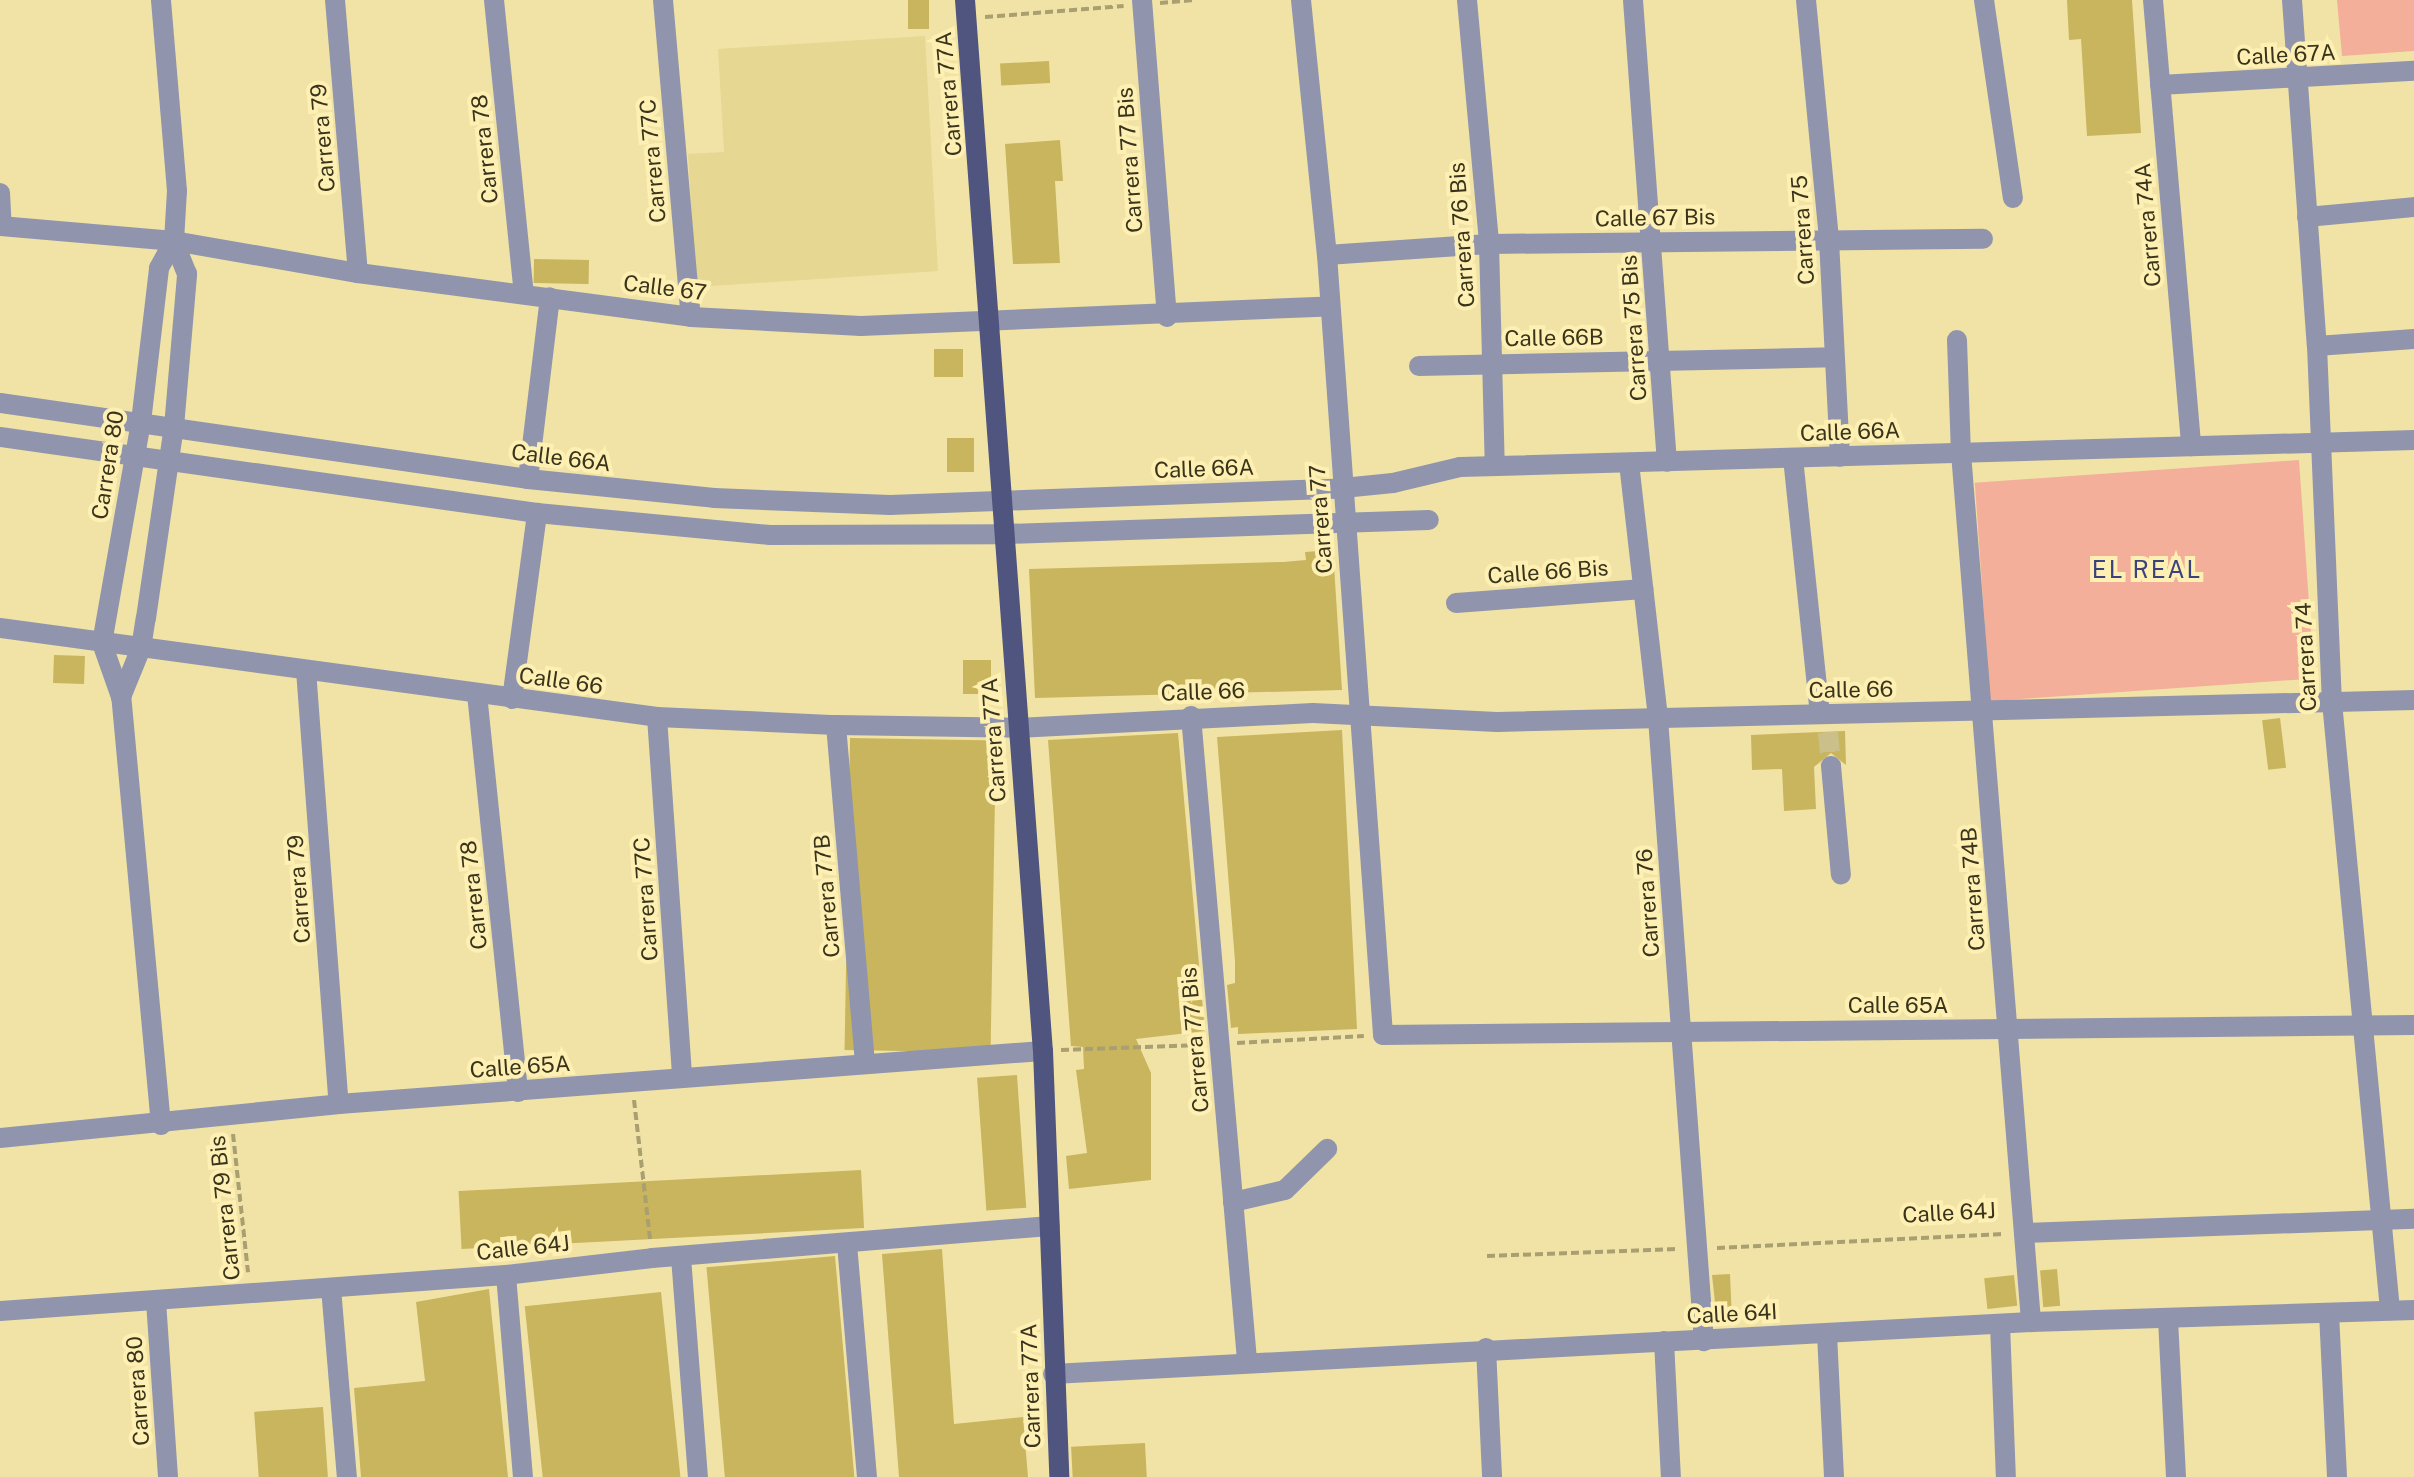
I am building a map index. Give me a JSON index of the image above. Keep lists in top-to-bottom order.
{
  "streets": {
    "main road": ["Carrera 77A"],
    "street": [
      "Calle 67A",
      "Carrera 79",
      "Carrera 78",
      "Carrera 77 Bis",
      "Carrera 77C",
      "Calle 67 Bis",
      "Carrera 74A",
      "Carrera 75",
      "Carrera 76 Bis",
      "Calle 67",
      "Carrera 75 Bis",
      "Calle 66B",
      "Calle 66A",
      "Carrera 80",
      "Carrera 77",
      "Calle 66 Bis",
      "Carrera 74",
      "Calle 66",
      "Carrera 74B",
      "Carrera 77B",
      "Carrera 76",
      "Calle 65A",
      "Calle 64J",
      "Calle 64I"
    ],
    "path": ["Carrera 79 Bis"]
  },
  "crossings": [
    ["Calle 67A", "Carrera 74A"],
    ["Calle 67A", "Carrera 74"],
    ["Carrera 77A", "Calle 67"],
    ["Carrera 77A", "Calle 66A"],
    ["Carrera 77A", "Calle 66"],
    ["Carrera 77A", "Calle 65A"],
    ["Carrera 77A", "Calle 64J"],
    ["Carrera 77A", "Calle 64I"],
    ["Carrera 79", "Calle 67"],
    ["Carrera 79", "Calle 66"],
    ["Carrera 79", "Calle 65A"],
    ["Carrera 78", "Calle 67"],
    ["Carrera 78", "Calle 66"],
    ["Carrera 78", "Calle 65A"],
    ["Carrera 77 Bis", "Calle 67"],
    ["Carrera 77 Bis", "Calle 66"],
    ["Carrera 77 Bis", "Calle 64I"],
    ["Carrera 77C", "Calle 67"],
    ["Carrera 77C", "Calle 66"],
    ["Carrera 77C", "Calle 65A"],
    ["Calle 67 Bis", "Carrera 75"],
    ["Calle 67 Bis", "Carrera 76 Bis"],
    ["Calle 67 Bis", "Carrera 75 Bis"],
    ["Calle 67 Bis", "Carrera 77"],
    ["Carrera 74A", "Calle 66A"],
    ["Carrera 75", "Calle 66B"],
    ["Carrera 75", "Calle 66A"],
    ["Carrera 76 Bis", "Calle 66B"],
    ["Carrera 76 Bis", "Calle 66A"],
    ["Calle 67", "Carrera 80"],
    ["Calle 67", "Carrera 77"],
    ["Carrera 75 Bis", "Calle 66B"],
    ["Carrera 75 Bis", "Calle 66A"],
    ["Calle 66A", "Carrera 80"],
    ["Calle 66A", "Carrera 77"],
    ["Calle 66A", "Carrera 74"],
    ["Calle 66A", "Carrera 74B"],
    ["Calle 66A", "Carrera 76"],
    ["Carrera 80", "Calle 66"],
    ["Carrera 80", "Calle 65A"],
    ["Carrera 80", "Calle 64J"],
    ["Carrera 77", "Calle 66"],
    ["Carrera 77", "Calle 65A"],
    ["Calle 66 Bis", "Carrera 76"],
    ["Carrera 74", "Calle 66"],
    ["Carrera 74", "Calle 65A"],
    ["Carrera 74", "Calle 64J"],
    ["Carrera 74", "Calle 64I"],
    ["Calle 66", "Carrera 74B"],
    ["Calle 66", "Carrera 77B"],
    ["Calle 66", "Carrera 76"],
    ["Carrera 74B", "Calle 65A"],
    ["Carrera 74B", "Calle 64J"],
    ["Carrera 74B", "Calle 64I"],
    ["Carrera 77B", "Calle 65A"],
    ["Carrera 76", "Calle 65A"],
    ["Carrera 76", "Calle 64J"],
    ["Carrera 76", "Calle 64I"],
    ["Calle 65A", "Carrera 79 Bis"],
    ["Carrera 79 Bis", "Calle 64J"]
  ],
  "districts": ["EL REAL"]
}
